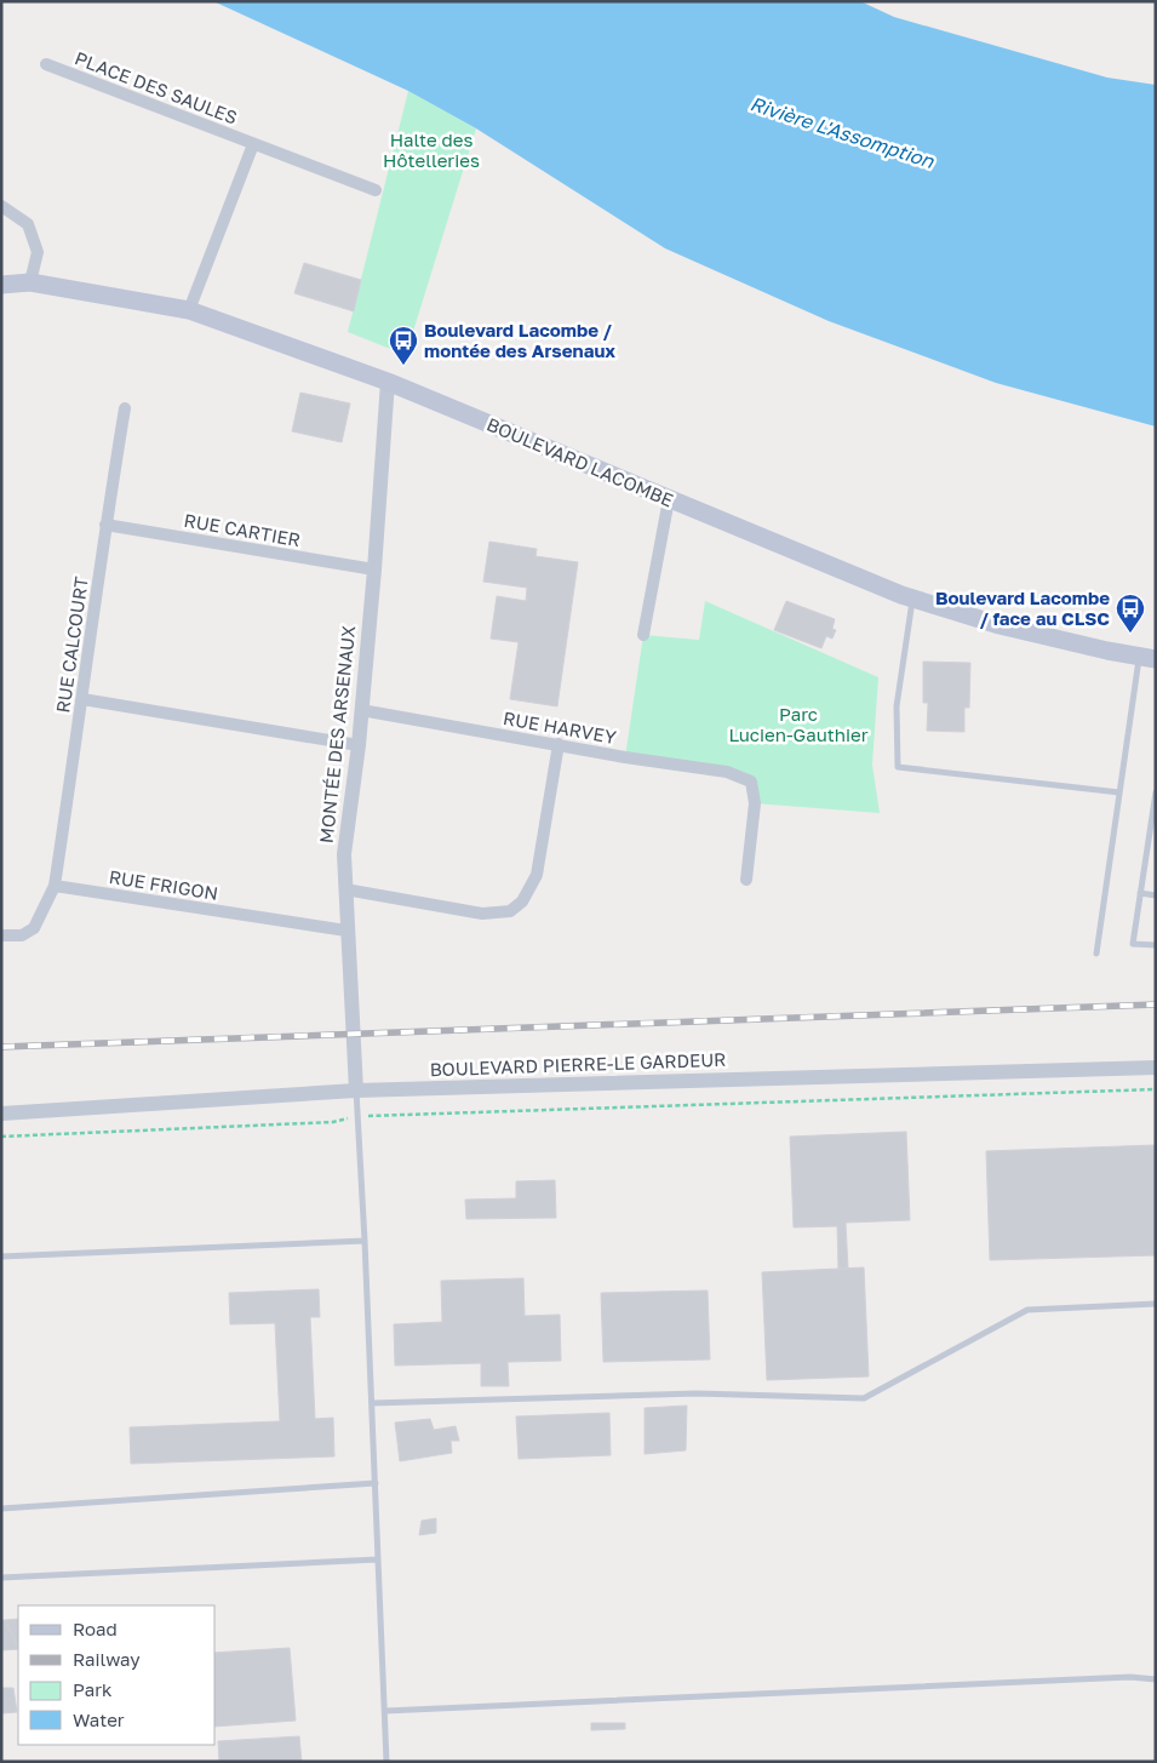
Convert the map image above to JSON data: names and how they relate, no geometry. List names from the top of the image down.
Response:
{
  "streets": {
    "main road": ["BOULEVARD LACOMBE"],
    "street": [
      "PLACE DES SAULES",
      "RUE CARTIER",
      "RUE CALCOURT",
      "RUE HARVEY",
      "MONTÉE DES ARSENAUX",
      "RUE FRIGON",
      "BOULEVARD PIERRE-LE GARDEUR"
    ]
  },
  "crossings": [
    ["PLACE DES SAULES", "BOULEVARD LACOMBE"],
    ["BOULEVARD LACOMBE", "MONTÉE DES ARSENAUX"],
    ["RUE CARTIER", "RUE CALCOURT"],
    ["RUE CARTIER", "MONTÉE DES ARSENAUX"],
    ["RUE CALCOURT", "RUE FRIGON"],
    ["RUE HARVEY", "MONTÉE DES ARSENAUX"],
    ["MONTÉE DES ARSENAUX", "RUE FRIGON"],
    ["MONTÉE DES ARSENAUX", "BOULEVARD PIERRE-LE GARDEUR"]
  ],
  "water": ["Rivière L'Assomption"],
  "parks": ["Halte des Hôtelleries", "Parc Lucien-Gauthier"],
  "places": {
    "bus stop": ["Boulevard Lacombe / montée des Arsenaux", "Boulevard Lacombe / face au CLSC"]
  },
  "legend": [
    "Road",
    "Railway",
    "Park",
    "Water"
  ]
}
